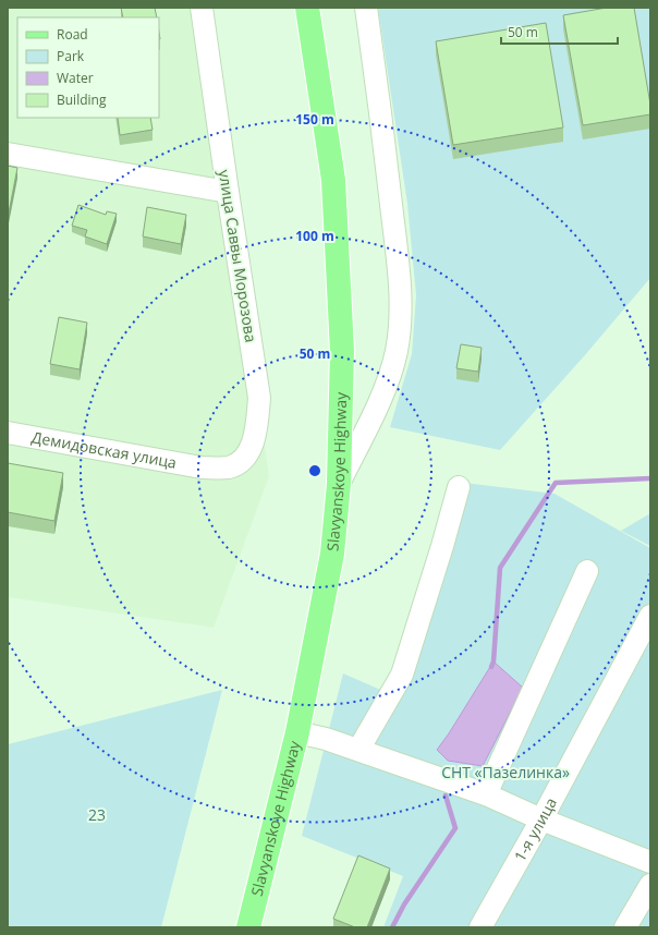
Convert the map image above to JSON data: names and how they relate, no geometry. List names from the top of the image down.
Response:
{
  "streets": {
    "main road": ["Slavyanskoye Highway"],
    "street": ["улица Саввы Морозова", "Демидовская улица", "1-я улица"]
  },
  "crossings": [
    ["улица Саввы Морозова", "Демидовская улица"]
  ],
  "parks": ["СНТ «Пазелинка»", "23"],
  "legend": [
    "Road",
    "Park",
    "Water",
    "Building"
  ],
  "scale_bar": "50 m",
  "rings": ["150 m", "100 m", "50 m"]
}
